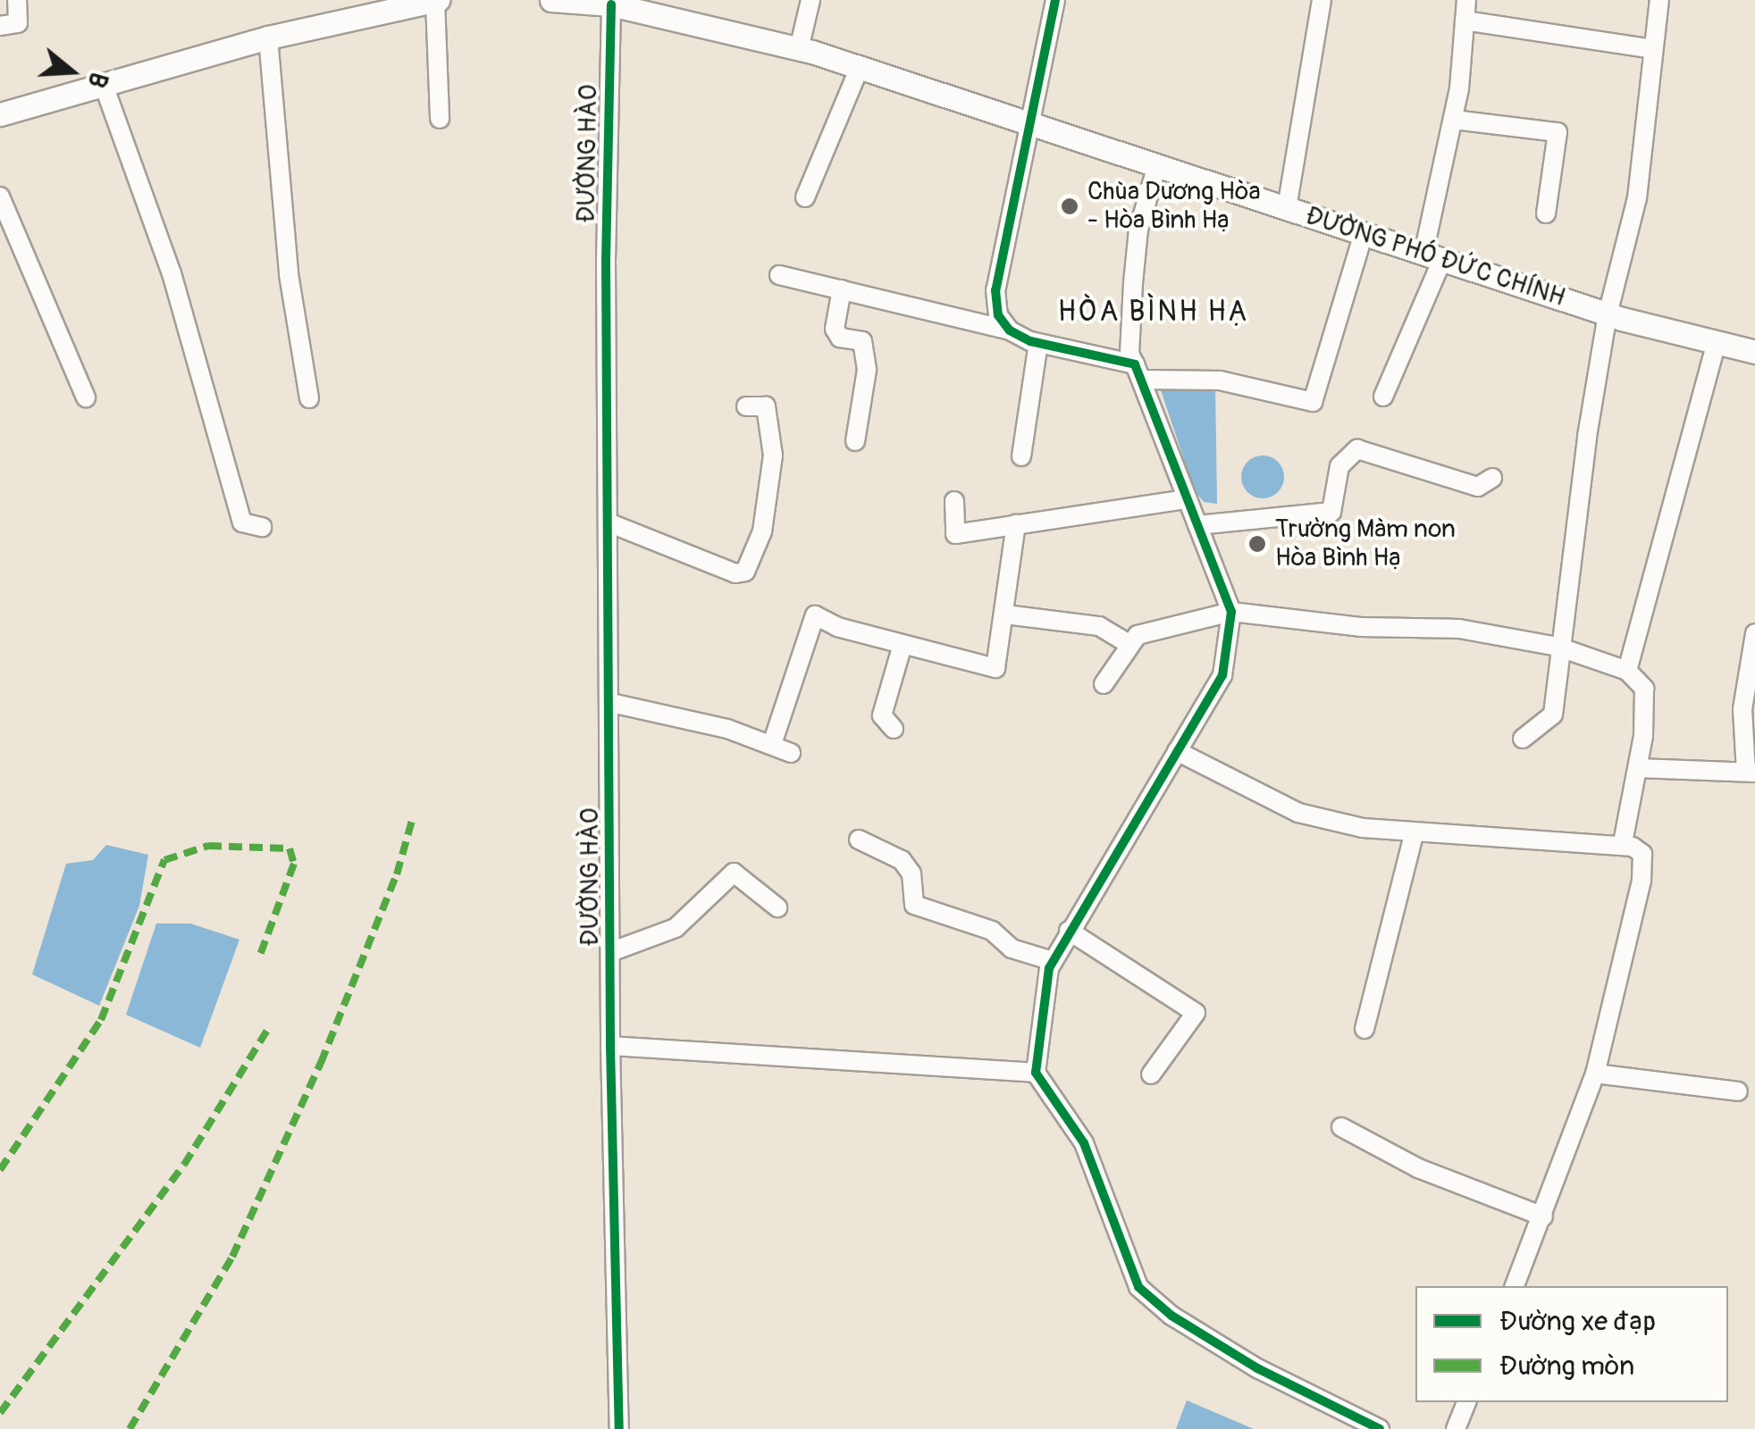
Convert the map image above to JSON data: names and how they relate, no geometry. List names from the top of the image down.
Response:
{
  "streets": {
    "main road": ["ĐƯỜNG PHÓ ĐỨC CHÍNH"],
    "street": ["ĐƯỜNG HÀO"]
  },
  "crossings": [
    ["ĐƯỜNG HÀO", "ĐƯỜNG PHÓ ĐỨC CHÍNH"]
  ],
  "districts": ["HÒA BÌNH HẠ"],
  "places": ["Chùa Dương Hòa - Hòa Bình Hạ", "Trường Màm non Hòa Bình Hạ"],
  "legend": ["Đường xe đạp", "Đường mòn"],
  "north": "right"
}
